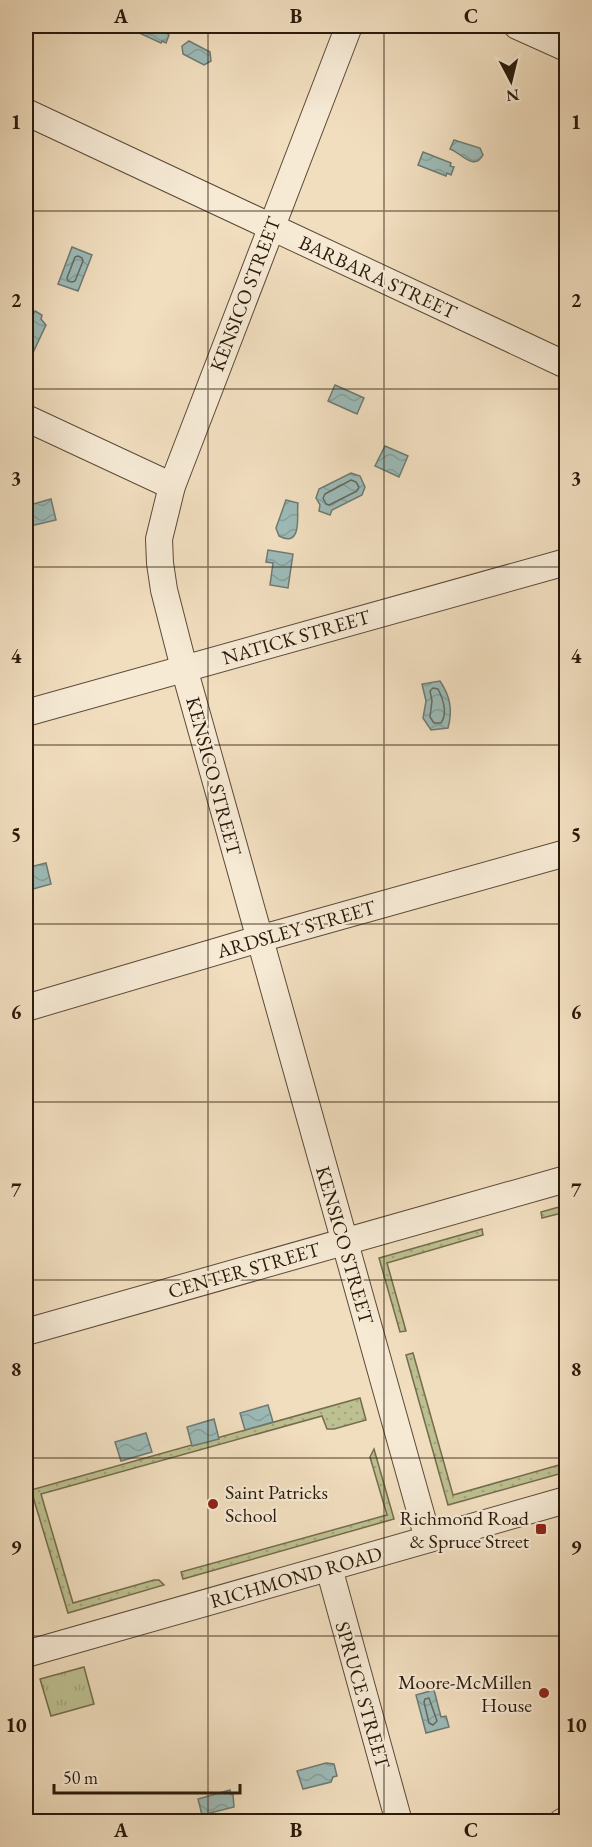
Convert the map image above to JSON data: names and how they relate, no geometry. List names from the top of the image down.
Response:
{
  "streets": {
    "street": [
      "BARBARA STREET",
      "KENSICO STREET",
      "NATICK STREET",
      "ARDSLEY STREET",
      "CENTER STREET",
      "RICHMOND ROAD",
      "SPRUCE STREET"
    ]
  },
  "crossings": [
    ["BARBARA STREET", "KENSICO STREET"],
    ["KENSICO STREET", "NATICK STREET"],
    ["KENSICO STREET", "ARDSLEY STREET"],
    ["KENSICO STREET", "CENTER STREET"],
    ["KENSICO STREET", "RICHMOND ROAD"],
    ["RICHMOND ROAD", "SPRUCE STREET"]
  ],
  "places": {
    "other": ["Saint Patricks School", "Moore-McMillen House"],
    "transit": ["Richmond Road & Spruce Street"]
  },
  "scale_bar": "50 m",
  "north": "bottom",
  "grid": {
    "columns": ["A", "B", "C"],
    "rows": [
      "1",
      "2",
      "3",
      "4",
      "5",
      "6",
      "7",
      "8",
      "9",
      "10"
    ]
  }
}
